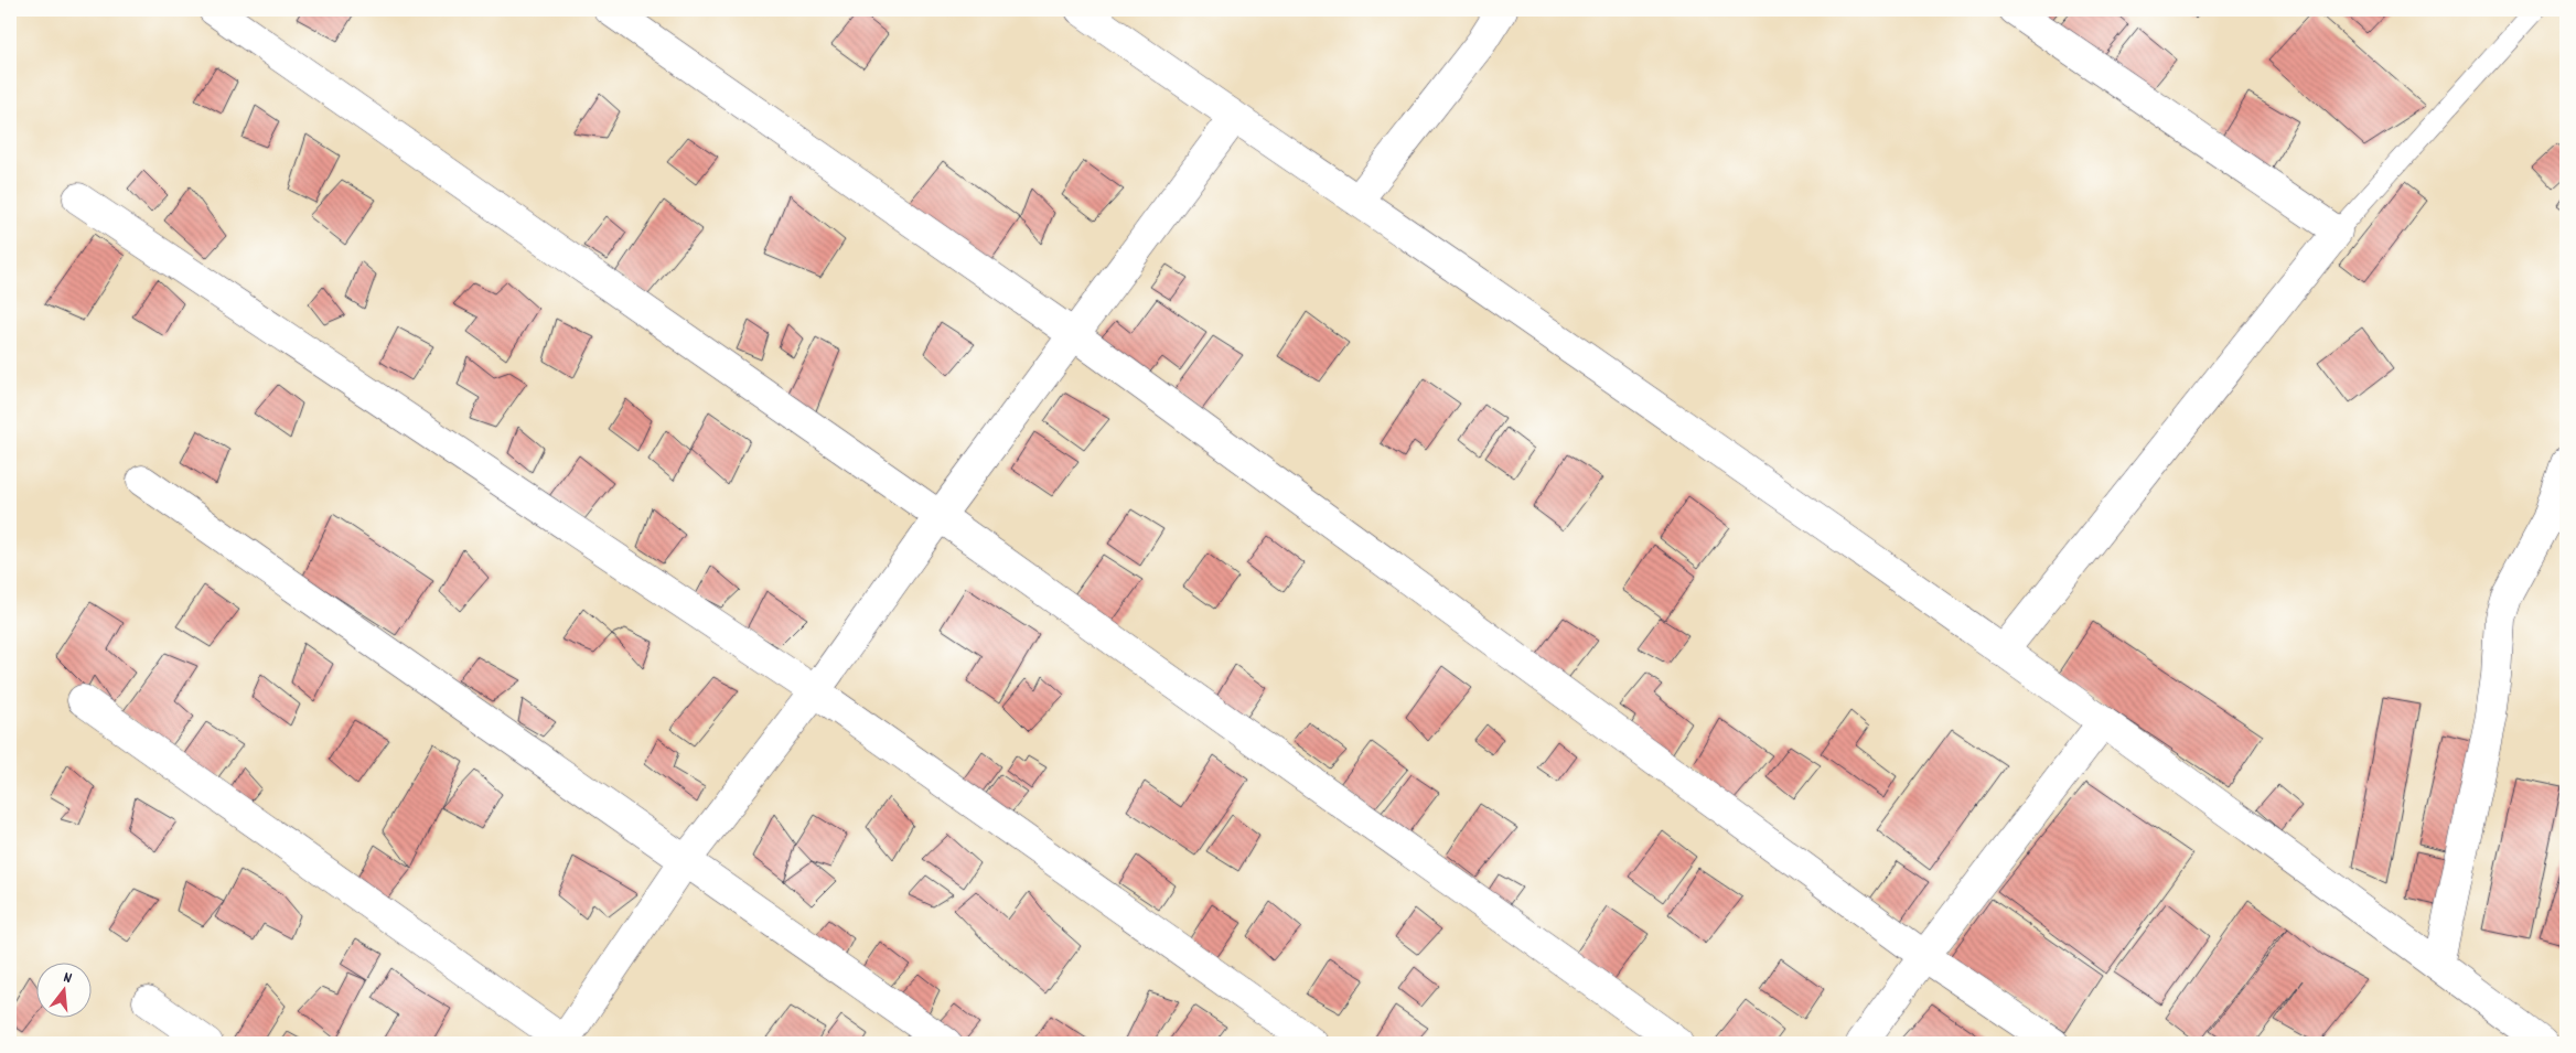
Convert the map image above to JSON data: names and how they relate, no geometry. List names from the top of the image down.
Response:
{
  "north": "top"
}
